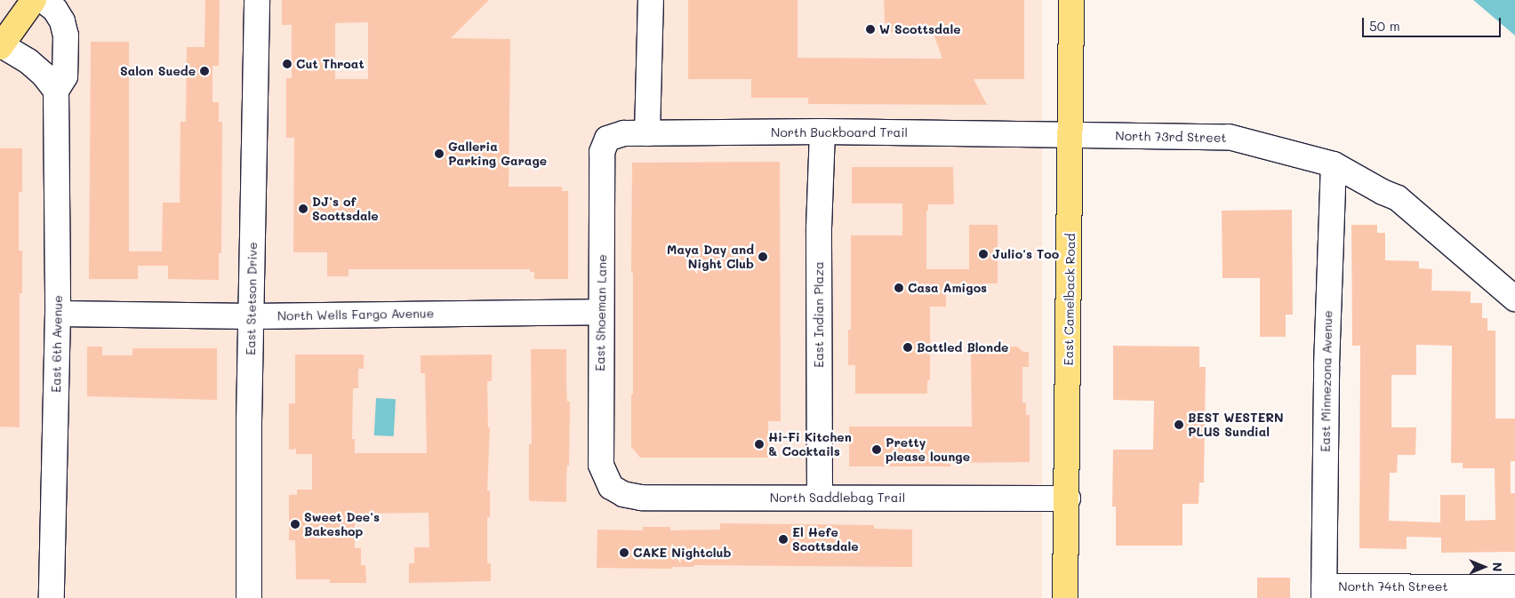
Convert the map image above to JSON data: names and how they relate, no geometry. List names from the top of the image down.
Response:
{
  "streets": {
    "main road": ["East Camelback Road"],
    "street": [
      "North Buckboard Trail",
      "North 73rd Street",
      "East Stetson Drive",
      "East Shoeman Lane",
      "North Wells Fargo Avenue",
      "East Indian Plaza",
      "East 6th Avenue",
      "East Minnezona Avenue",
      "North Saddlebag Trail",
      "North 74th Street"
    ]
  },
  "crossings": [
    ["North Buckboard Trail", "North 73rd Street"],
    ["North Buckboard Trail", "East Camelback Road"],
    ["North Buckboard Trail", "East Shoeman Lane"],
    ["North Buckboard Trail", "East Indian Plaza"],
    ["North 73rd Street", "East Camelback Road"],
    ["North 73rd Street", "East Minnezona Avenue"],
    ["East Stetson Drive", "North Wells Fargo Avenue"],
    ["East Camelback Road", "North Saddlebag Trail"],
    ["East Shoeman Lane", "North Wells Fargo Avenue"],
    ["East Shoeman Lane", "North Saddlebag Trail"],
    ["North Wells Fargo Avenue", "East 6th Avenue"],
    ["East Indian Plaza", "North Saddlebag Trail"],
    ["East Minnezona Avenue", "North 74th Street"]
  ],
  "places": [
    "W Scottsdale",
    "Cut Throat",
    "Salon Suede",
    "Galleria Parking Garage",
    "DJ's of Scottsdale",
    "Julio's Too",
    "Maya Day and Night Club",
    "Casa Amigos",
    "Bottled Blonde",
    "BEST WESTERN PLUS Sundial",
    "Hi-Fi Kitchen & Cocktails",
    "Pretty please lounge",
    "Sweet Dee's Bakeshop",
    "El Hefe Scottsdale",
    "CAKE Nightclub"
  ],
  "scale_bar": "50 m",
  "north": "right"
}
